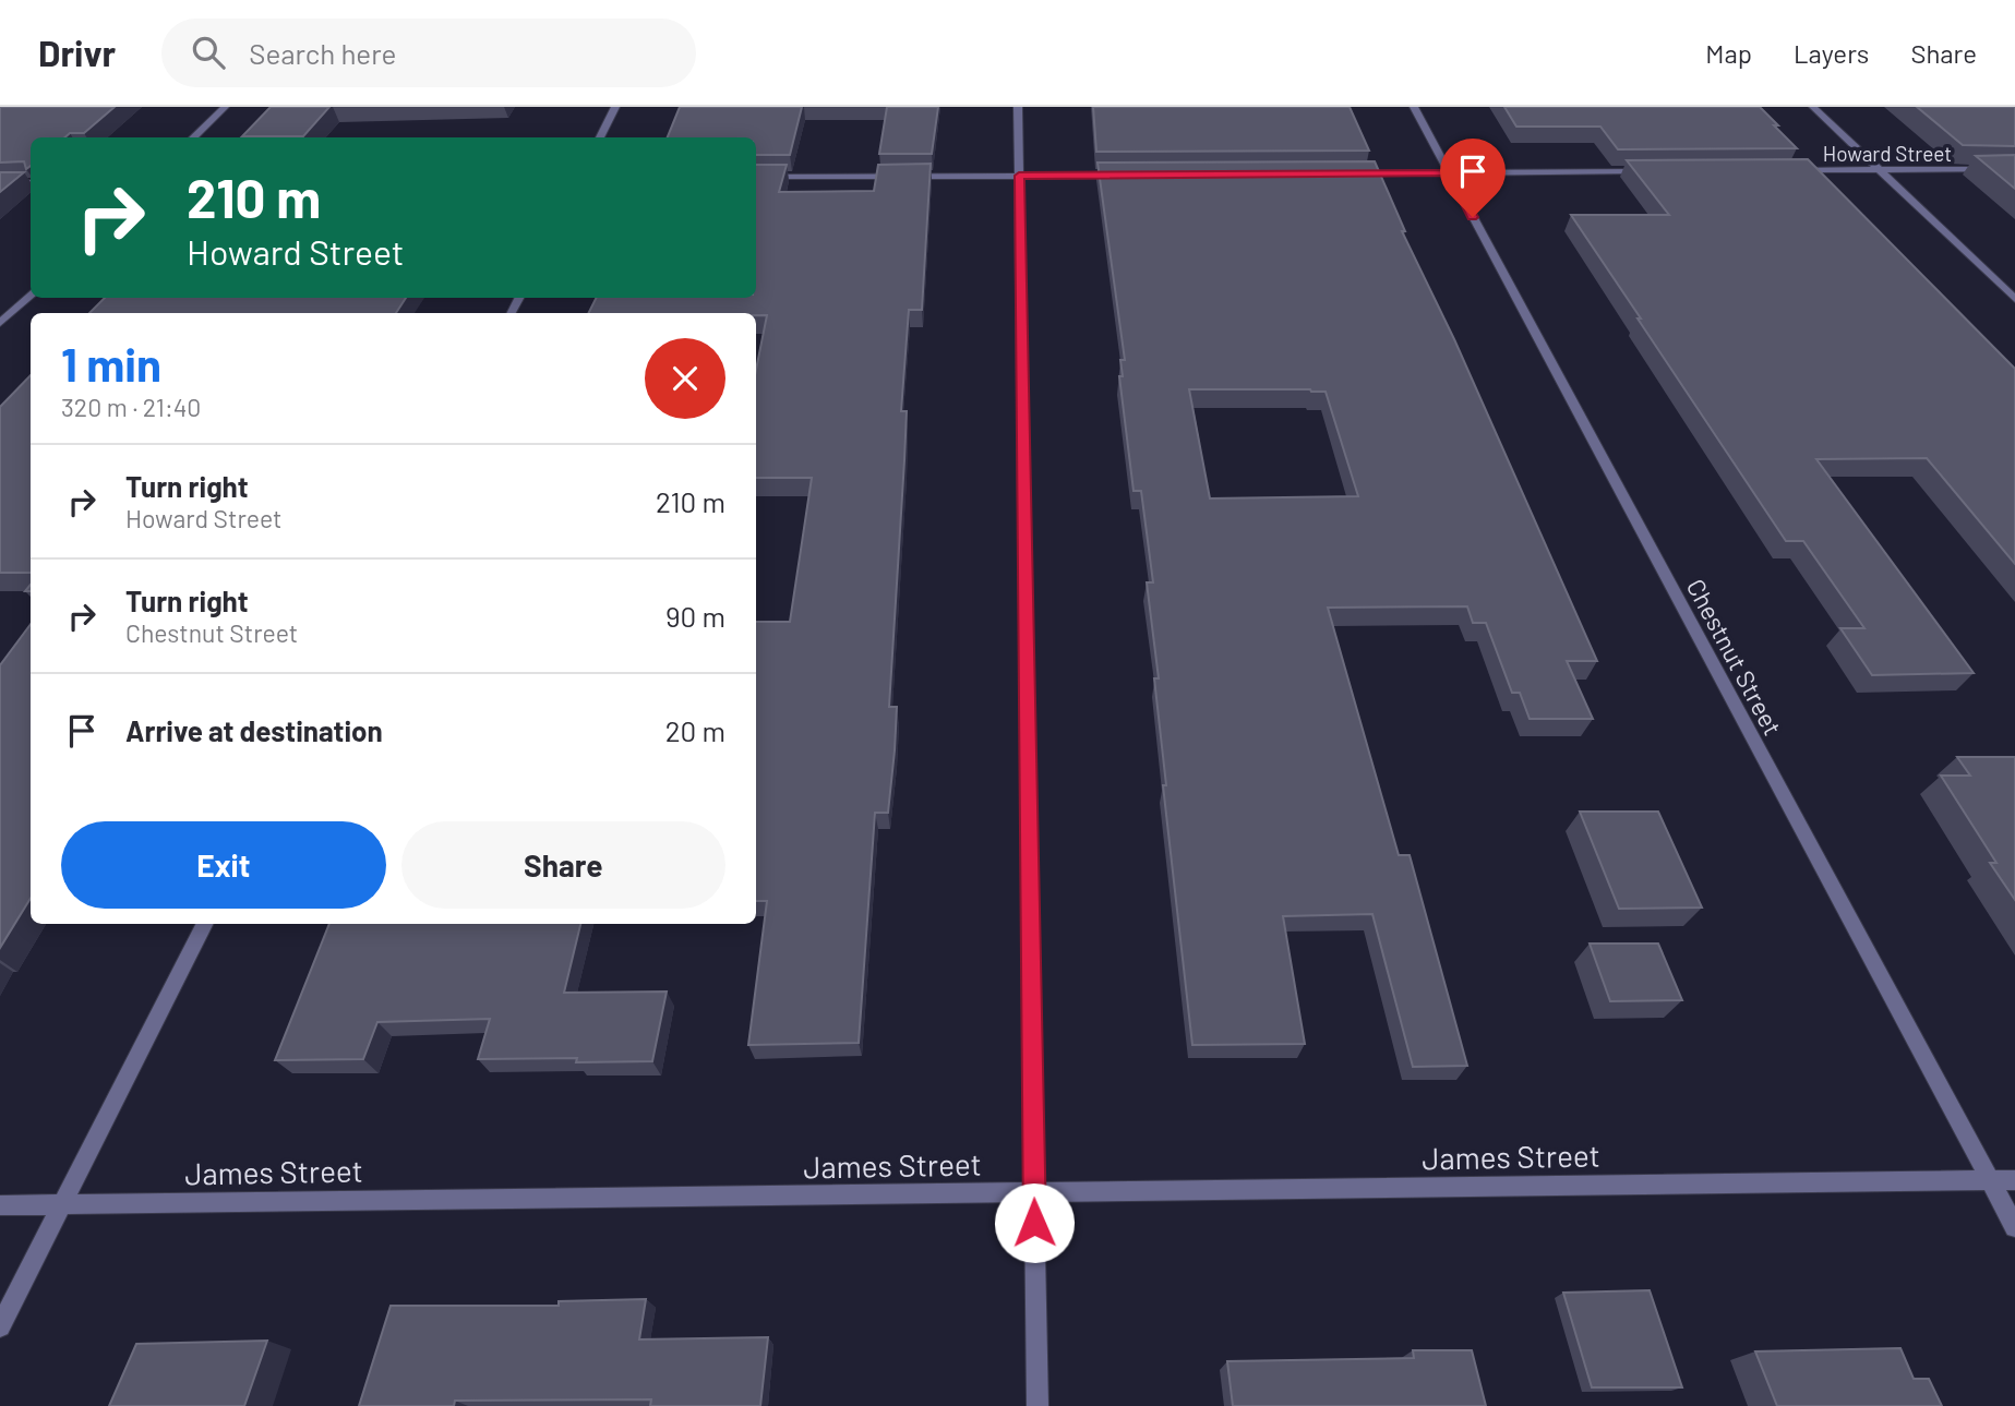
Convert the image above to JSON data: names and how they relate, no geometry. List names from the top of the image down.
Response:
{
  "streets": {
    "street": ["Howard Street", "Chestnut Street", "James Street"]
  },
  "crossings": [
    ["Chestnut Street", "James Street"]
  ],
  "page": {
    "header": "Drivr",
    "search": "Search here",
    "nav": ["Map", "Layers", "Share"],
    "turn": ["210 m", "Howard Street"],
    "heading": ["1 min", "320 m · 21:40"],
    "list": [
      {
        "name": "Turn right",
        "note": "Howard Street",
        "value": "210 m"
      },
      {
        "name": "Turn right",
        "note": "Chestnut Street",
        "value": "90 m"
      },
      {
        "name": "Arrive at destination",
        "value": "20 m"
      }
    ],
    "buttons": ["Exit", "Share"]
  }
}
